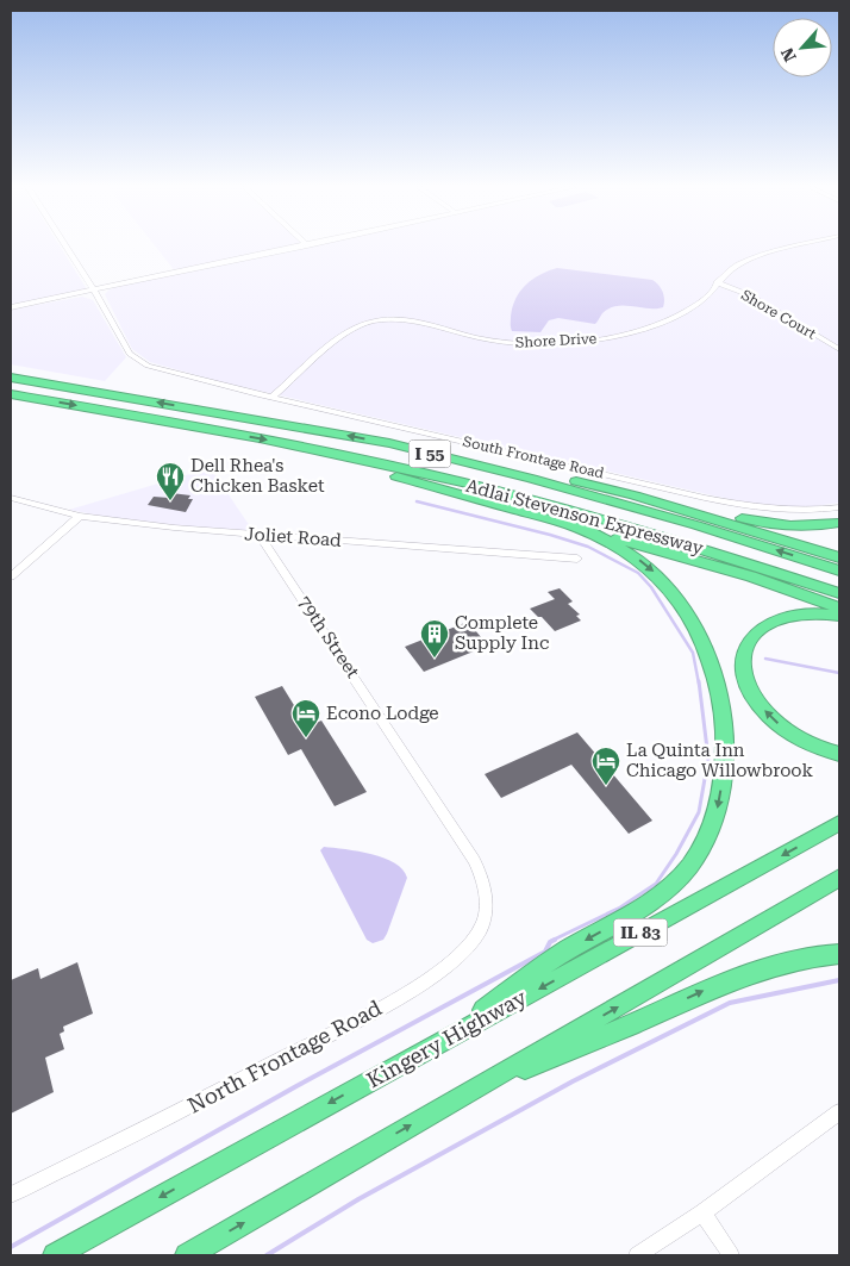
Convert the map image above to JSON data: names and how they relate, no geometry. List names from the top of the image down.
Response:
{
  "streets": {
    "highway": [
      "I 55",
      "Adlai Stevenson Expressway",
      "IL 83",
      "Kingery Highway"
    ],
    "street": [
      "Shore Court",
      "Shore Drive",
      "South Frontage Road",
      "Joliet Road",
      "79th Street",
      "North Frontage Road"
    ]
  },
  "crossings": [
    ["Shore Court", "Shore Drive"],
    ["Shore Drive", "South Frontage Road"],
    ["Joliet Road", "79th Street"],
    ["79th Street", "North Frontage Road"]
  ],
  "places": {
    "restaurant": ["Dell Rhea's Chicken Basket"],
    "building": ["Complete Supply Inc"],
    "hotel": ["Econo Lodge", "La Quinta Inn Chicago Willowbrook"]
  },
  "north": "bottom left"
}
